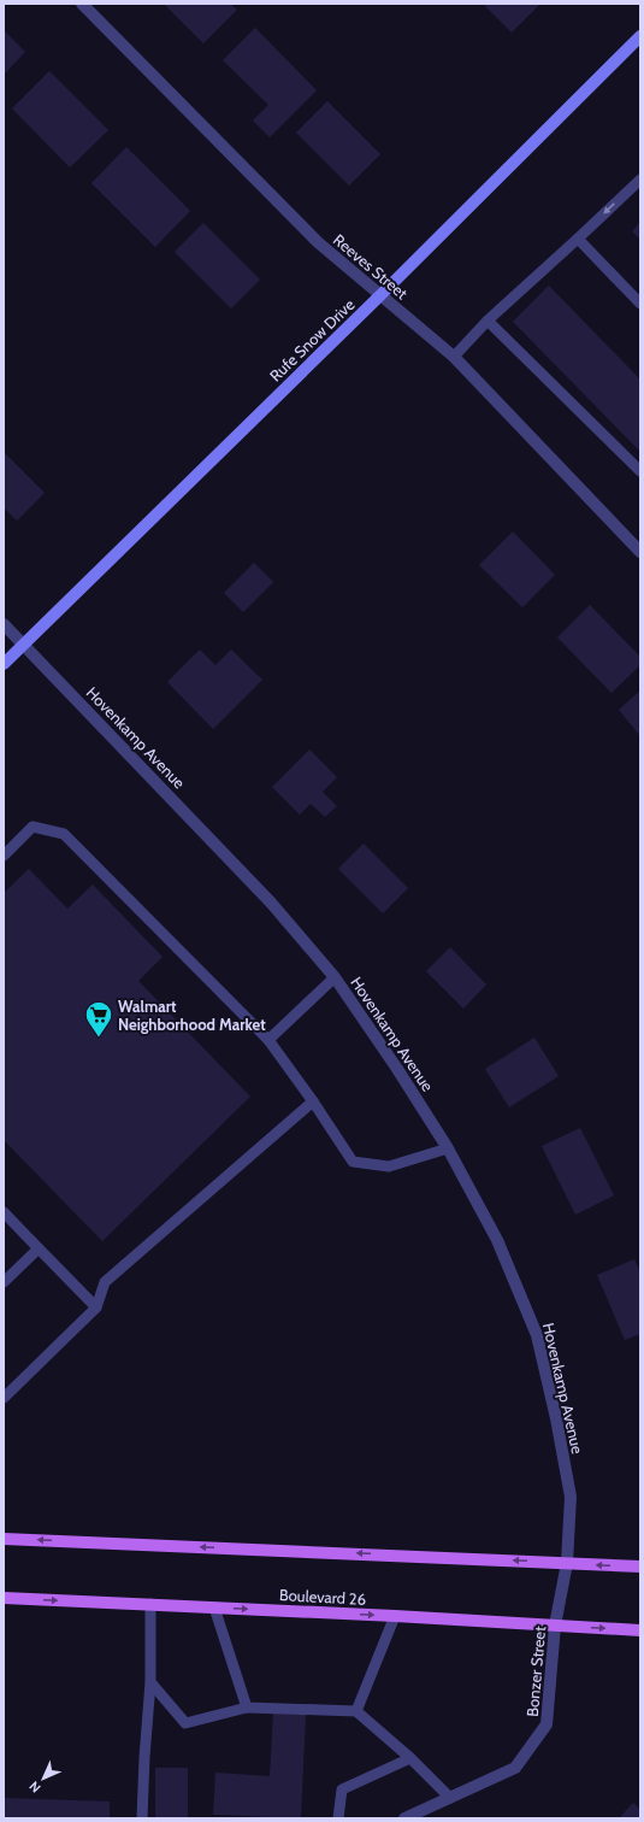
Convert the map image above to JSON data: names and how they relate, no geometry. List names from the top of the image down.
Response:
{
  "streets": {
    "main road": ["Rufe Snow Drive", "Boulevard 26"],
    "street": ["Reeves Street", "Hovenkamp Avenue", "Bonzer Street"]
  },
  "crossings": [
    ["Reeves Street", "Rufe Snow Drive"],
    ["Rufe Snow Drive", "Hovenkamp Avenue"],
    ["Hovenkamp Avenue", "Bonzer Street"],
    ["Boulevard 26", "Bonzer Street"]
  ],
  "places": {
    "supermarket": ["Walmart Neighborhood Market"]
  },
  "north": "bottom left"
}
